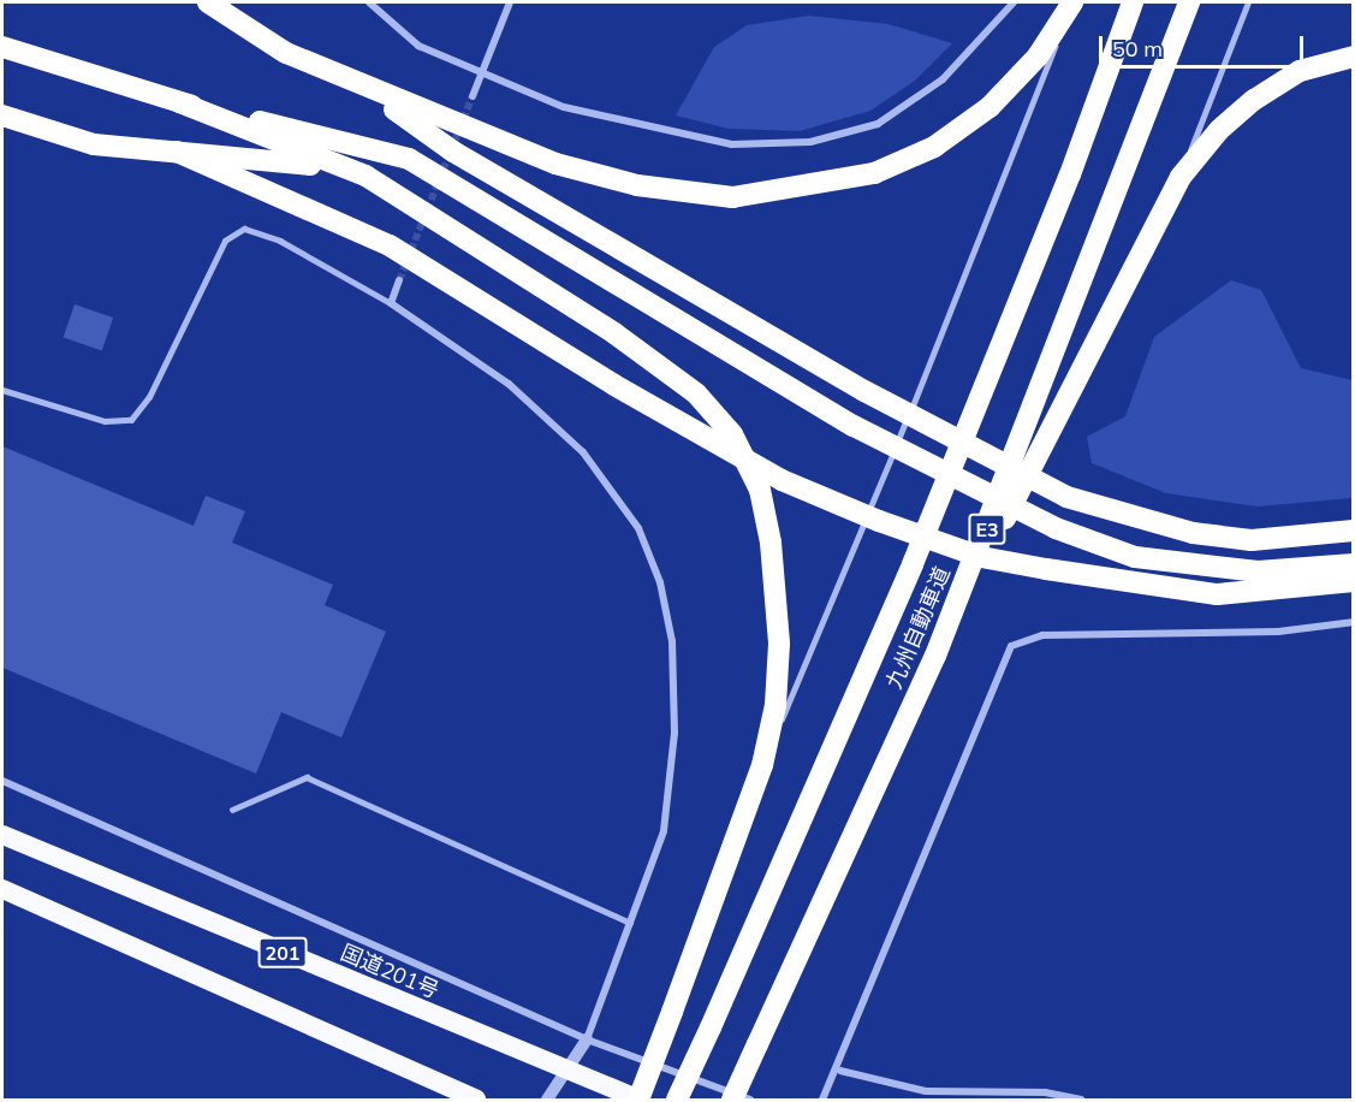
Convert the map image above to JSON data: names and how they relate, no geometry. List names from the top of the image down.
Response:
{
  "streets": {
    "highway": [
      "E3",
      "九州自動車道",
      "201",
      "国道201号"
    ]
  },
  "scale_bar": "50 m"
}
